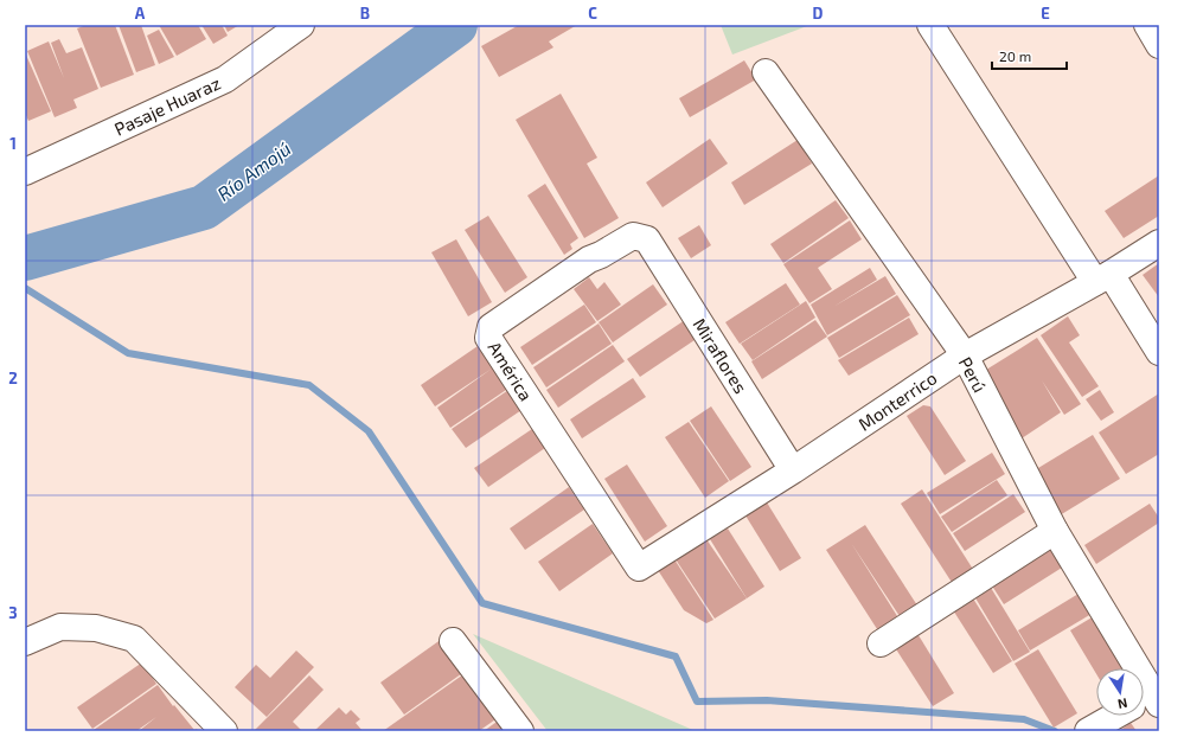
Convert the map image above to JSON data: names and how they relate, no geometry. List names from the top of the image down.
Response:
{
  "streets": {
    "street": [
      "Pasaje Huaraz",
      "Miraflores",
      "América",
      "Perú",
      "Monterrico"
    ]
  },
  "crossings": [
    ["Miraflores", "América"],
    ["Miraflores", "Monterrico"],
    ["América", "Monterrico"],
    ["Perú", "Monterrico"]
  ],
  "water": ["Río Amojú"],
  "scale_bar": "20 m",
  "north": "bottom",
  "grid": {
    "columns": [
      "A",
      "B",
      "C",
      "D",
      "E"
    ],
    "rows": ["1", "2", "3"]
  }
}
